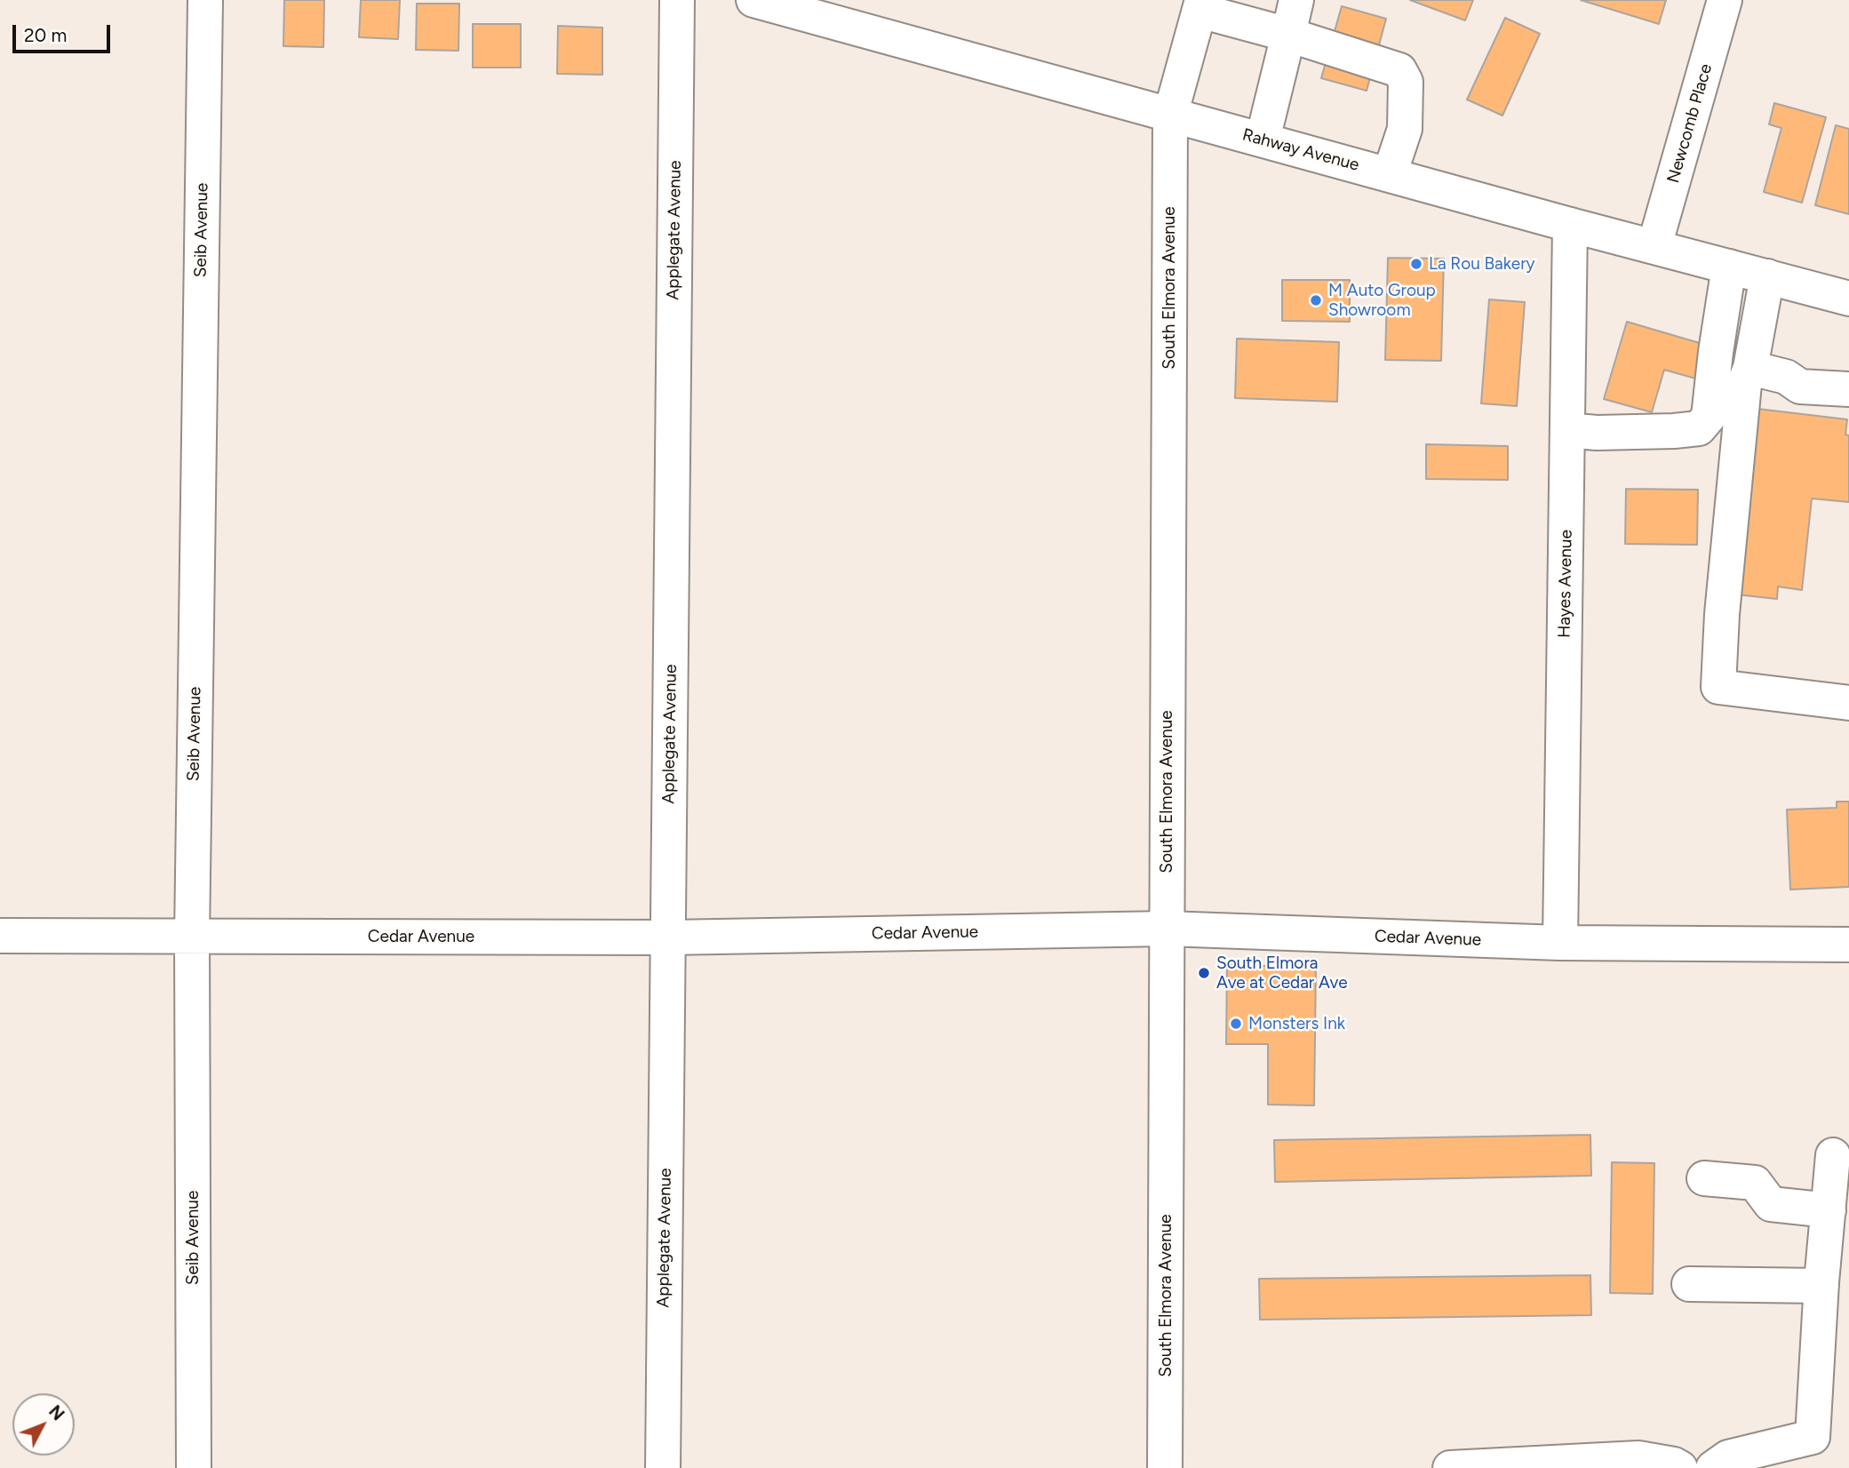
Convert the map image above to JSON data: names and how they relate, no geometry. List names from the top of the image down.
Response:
{
  "streets": {
    "street": [
      "Newcomb Place",
      "Rahway Avenue",
      "Seib Avenue",
      "Applegate Avenue",
      "South Elmora Avenue",
      "Hayes Avenue",
      "Cedar Avenue"
    ]
  },
  "crossings": [
    ["Newcomb Place", "Rahway Avenue"],
    ["Rahway Avenue", "South Elmora Avenue"],
    ["Rahway Avenue", "Hayes Avenue"],
    ["Seib Avenue", "Cedar Avenue"],
    ["Applegate Avenue", "Cedar Avenue"],
    ["South Elmora Avenue", "Cedar Avenue"],
    ["Hayes Avenue", "Cedar Avenue"]
  ],
  "places": [
    "La Rou Bakery",
    "M Auto Group Showroom",
    "South Elmora Ave at Cedar Ave",
    "Monsters Ink"
  ],
  "scale_bar": "20 m",
  "north": "top right"
}
